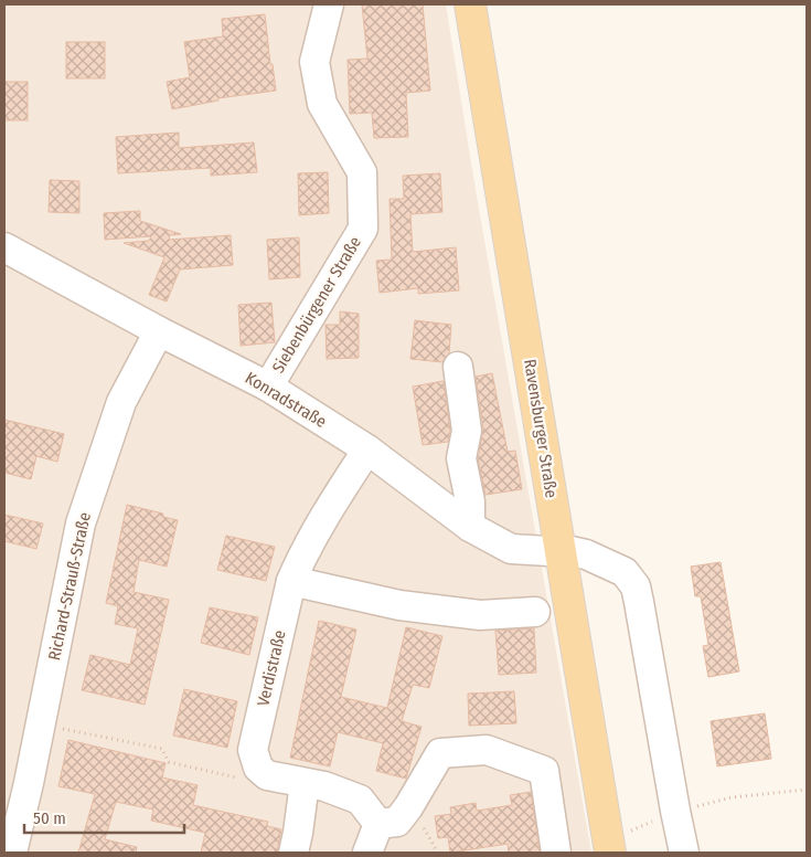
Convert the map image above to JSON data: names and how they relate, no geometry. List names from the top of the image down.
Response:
{
  "streets": {
    "main road": ["Ravensburger Straße"],
    "street": [
      "Siebenbürgener Straße",
      "Konradstraße",
      "Richard-Strauß-Straße",
      "Verdistraße"
    ]
  },
  "crossings": [
    ["Siebenbürgener Straße", "Konradstraße"],
    ["Konradstraße", "Ravensburger Straße"],
    ["Konradstraße", "Richard-Strauß-Straße"],
    ["Konradstraße", "Verdistraße"]
  ],
  "scale_bar": "50 m"
}
